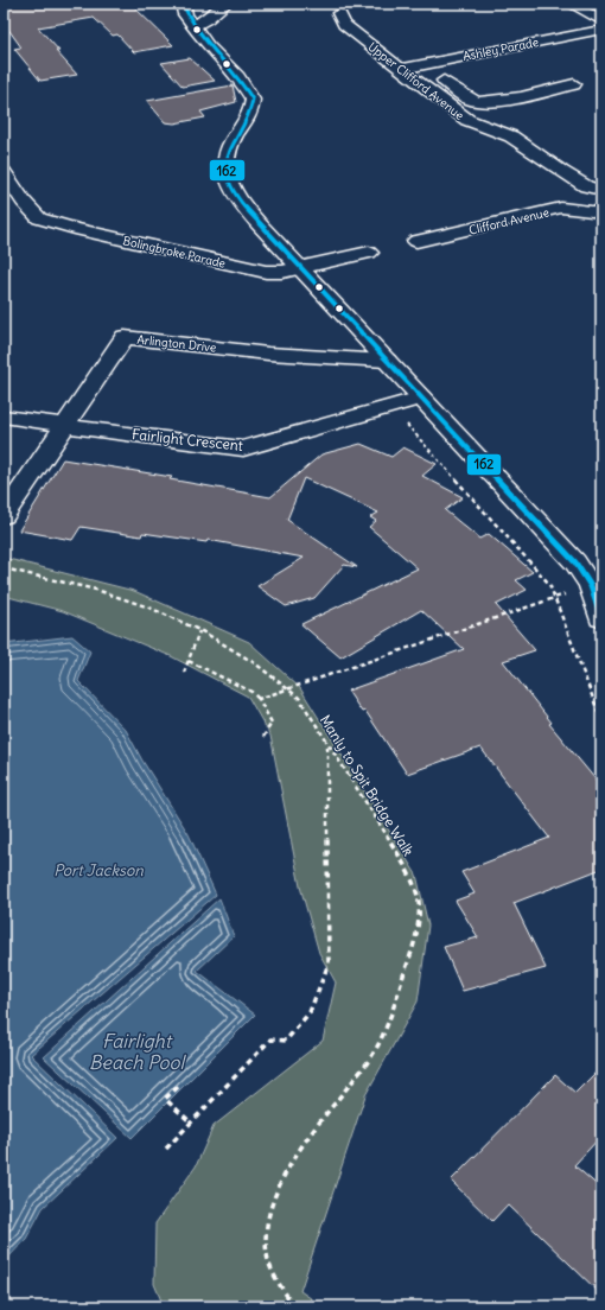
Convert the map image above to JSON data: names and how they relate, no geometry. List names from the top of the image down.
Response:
{
  "streets": {
    "street": [
      "Ashley Parade",
      "Upper Clifford Avenue",
      "Clifford Avenue",
      "Bolingbroke Parade",
      "Arlington Drive",
      "Fairlight Crescent"
    ],
    "path": ["Manly to Spit Bridge Walk"]
  },
  "crossings": [
    ["Ashley Parade", "Upper Clifford Avenue"],
    ["Arlington Drive", "Fairlight Crescent"]
  ],
  "water": ["Port Jackson", "Fairlight Beach Pool"],
  "lines": ["transit line 162"]
}
